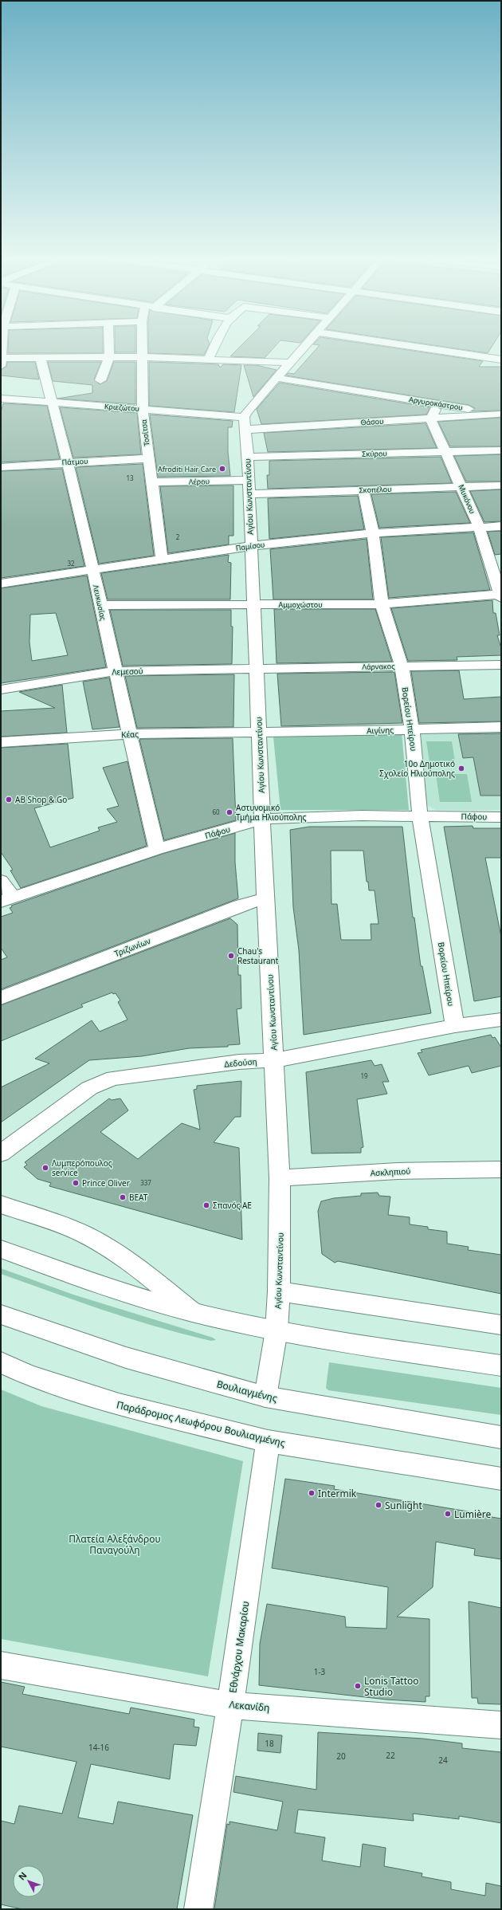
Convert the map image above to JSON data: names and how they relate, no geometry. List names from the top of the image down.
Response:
{
  "streets": {
    "street": [
      "Αργυροκάστρου",
      "Κριεζώτου",
      "Θάσου",
      "Τοσίτσα",
      "Σκύρου",
      "Πάτμου",
      "Λέρου",
      "Σκοπέλου",
      "Αγίου Κωνσταντίνου",
      "Μυκόνου",
      "Παμίσου",
      "Λευκωσίας",
      "Αμμοχώστου",
      "Λάρνακος",
      "Λεμεσού",
      "Βορείου Ηπείρου",
      "Αιγίνης",
      "Κέας",
      "Πάφου",
      "Τριζωνίων",
      "Δεδούση",
      "Ασκληπιού",
      "Βουλιαγμένης",
      "Παράδρομος Λεωφόρου Βουλιαγμένης",
      "Εθνάρχου Μακαρίου",
      "Λεκανίδη"
    ]
  },
  "crossings": [
    ["Αργυροκάστρου", "Θάσου"],
    ["Κριεζώτου", "Θάσου"],
    ["Κριεζώτου", "Τοσίτσα"],
    ["Κριεζώτου", "Αγίου Κωνσταντίνου"],
    ["Κριεζώτου", "Λευκωσίας"],
    ["Θάσου", "Αγίου Κωνσταντίνου"],
    ["Θάσου", "Μυκόνου"],
    ["Τοσίτσα", "Πάτμου"],
    ["Τοσίτσα", "Λέρου"],
    ["Τοσίτσα", "Παμίσου"],
    ["Σκύρου", "Αγίου Κωνσταντίνου"],
    ["Σκύρου", "Μυκόνου"],
    ["Πάτμου", "Λευκωσίας"],
    ["Λέρου", "Αγίου Κωνσταντίνου"],
    ["Σκοπέλου", "Αγίου Κωνσταντίνου"],
    ["Σκοπέλου", "Μυκόνου"],
    ["Σκοπέλου", "Βορείου Ηπείρου"],
    ["Αγίου Κωνσταντίνου", "Παμίσου"],
    ["Αγίου Κωνσταντίνου", "Αμμοχώστου"],
    ["Αγίου Κωνσταντίνου", "Λάρνακος"],
    ["Αγίου Κωνσταντίνου", "Λεμεσού"],
    ["Αγίου Κωνσταντίνου", "Αιγίνης"],
    ["Αγίου Κωνσταντίνου", "Κέας"],
    ["Αγίου Κωνσταντίνου", "Πάφου"],
    ["Αγίου Κωνσταντίνου", "Τριζωνίων"],
    ["Αγίου Κωνσταντίνου", "Δεδούση"],
    ["Αγίου Κωνσταντίνου", "Ασκληπιού"],
    ["Αγίου Κωνσταντίνου", "Βουλιαγμένης"],
    ["Μυκόνου", "Παμίσου"],
    ["Μυκόνου", "Αμμοχώστου"],
    ["Παμίσου", "Λευκωσίας"],
    ["Παμίσου", "Βορείου Ηπείρου"],
    ["Λευκωσίας", "Αμμοχώστου"],
    ["Λευκωσίας", "Λεμεσού"],
    ["Λευκωσίας", "Κέας"],
    ["Λευκωσίας", "Πάφου"],
    ["Αμμοχώστου", "Βορείου Ηπείρου"],
    ["Λάρνακος", "Λεμεσού"],
    ["Λάρνακος", "Βορείου Ηπείρου"],
    ["Βορείου Ηπείρου", "Αιγίνης"],
    ["Βορείου Ηπείρου", "Πάφου"],
    ["Βορείου Ηπείρου", "Δεδούση"],
    ["Αιγίνης", "Κέας"],
    ["Παράδρομος Λεωφόρου Βουλιαγμένης", "Εθνάρχου Μακαρίου"],
    ["Εθνάρχου Μακαρίου", "Λεκανίδη"]
  ],
  "parks": ["Πλατεία Αλεξάνδρου Παναγούλη"],
  "places": [
    "Afroditi Hair Care",
    "10ο Δημοτικό Σχολείο Ηλιούπολης",
    "ΑΒ Shop & Go",
    "Αστυνομικό Τμήμα Ηλιούπολης",
    "Chau's Restaurant",
    "Λυμπερόπουλος service",
    "Prince Oliver",
    "ΒΕΑΤ",
    "Σπανός ΑΕ",
    "Intermik",
    "Sunlight",
    "Lumière",
    "Lonis Tattoo Studio"
  ],
  "house_numbers": [
    "13",
    "2",
    "32",
    "60",
    "19",
    "337",
    "1-3",
    "18",
    "14-16",
    "22",
    "20",
    "24"
  ],
  "north": "top left"
}
